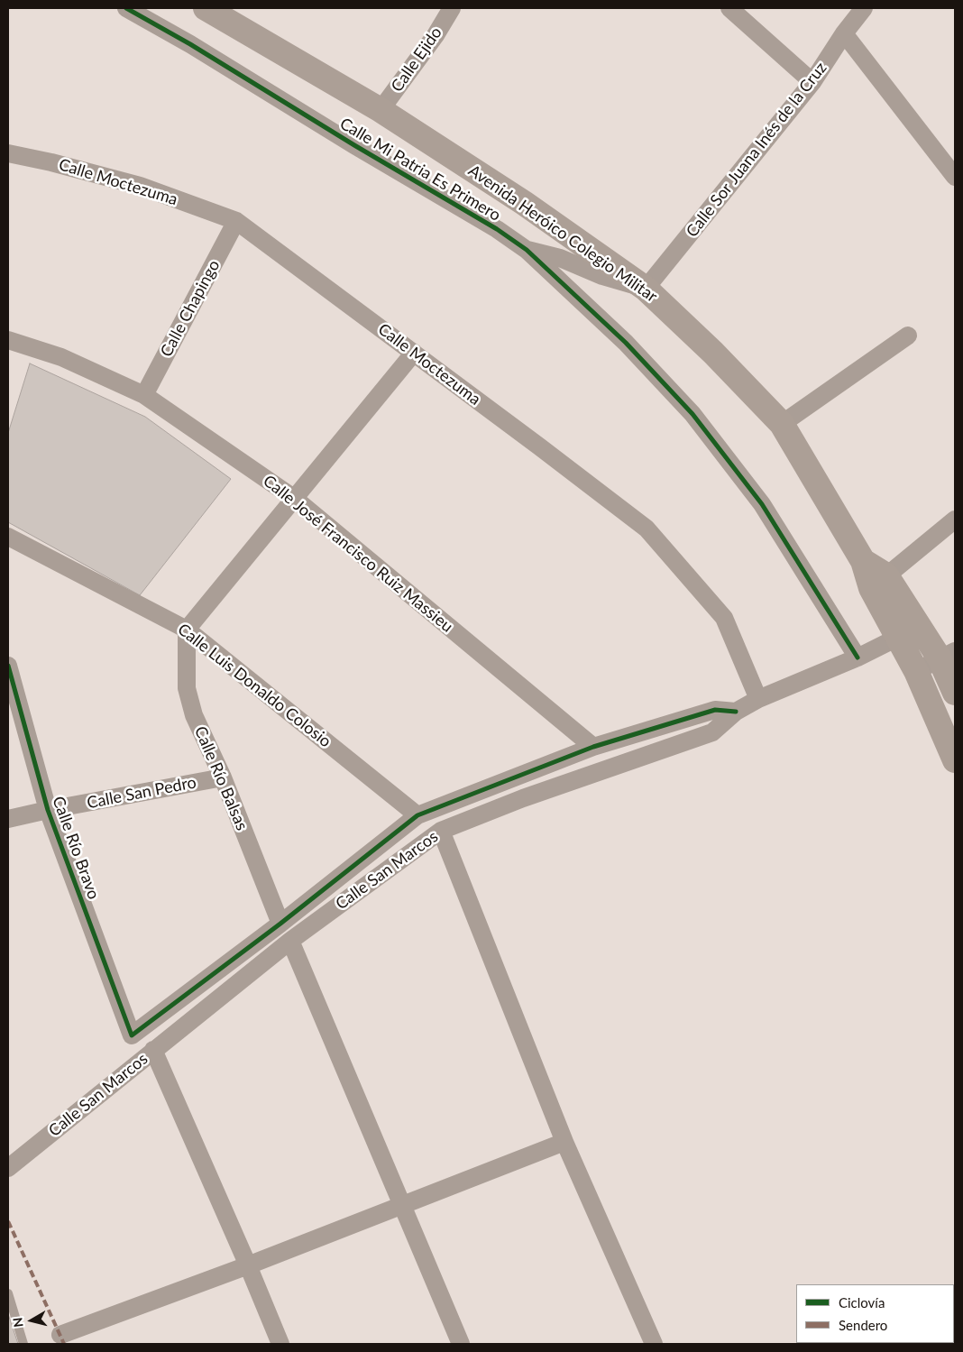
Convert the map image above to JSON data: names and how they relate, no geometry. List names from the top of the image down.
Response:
{
  "streets": {
    "main road": ["Avenida Heróico Colegio Militar"],
    "street": [
      "Calle Ejido",
      "Calle Sor Juana Inés de la Cruz",
      "Calle Mi Patria Es Primero",
      "Calle Moctezuma",
      "Calle Chapingo",
      "Calle José Francisco Ruiz Massieu",
      "Calle Luis Donaldo Colosio",
      "Calle Río Balsas",
      "Calle San Pedro",
      "Calle Río Bravo",
      "Calle San Marcos"
    ]
  },
  "crossings": [
    ["Calle Ejido", "Avenida Heróico Colegio Militar"],
    ["Calle Sor Juana Inés de la Cruz", "Avenida Heróico Colegio Militar"],
    ["Calle Mi Patria Es Primero", "Calle San Marcos"],
    ["Calle Moctezuma", "Calle Chapingo"],
    ["Calle Moctezuma", "Calle San Marcos"],
    ["Avenida Heróico Colegio Militar", "Calle San Marcos"],
    ["Calle Chapingo", "Calle José Francisco Ruiz Massieu"],
    ["Calle Luis Donaldo Colosio", "Calle Río Balsas"],
    ["Calle Río Balsas", "Calle San Pedro"],
    ["Calle Río Balsas", "Calle Río Bravo"],
    ["Calle San Pedro", "Calle Río Bravo"]
  ],
  "legend": ["Ciclovía", "Sendero"],
  "north": "left"
}
